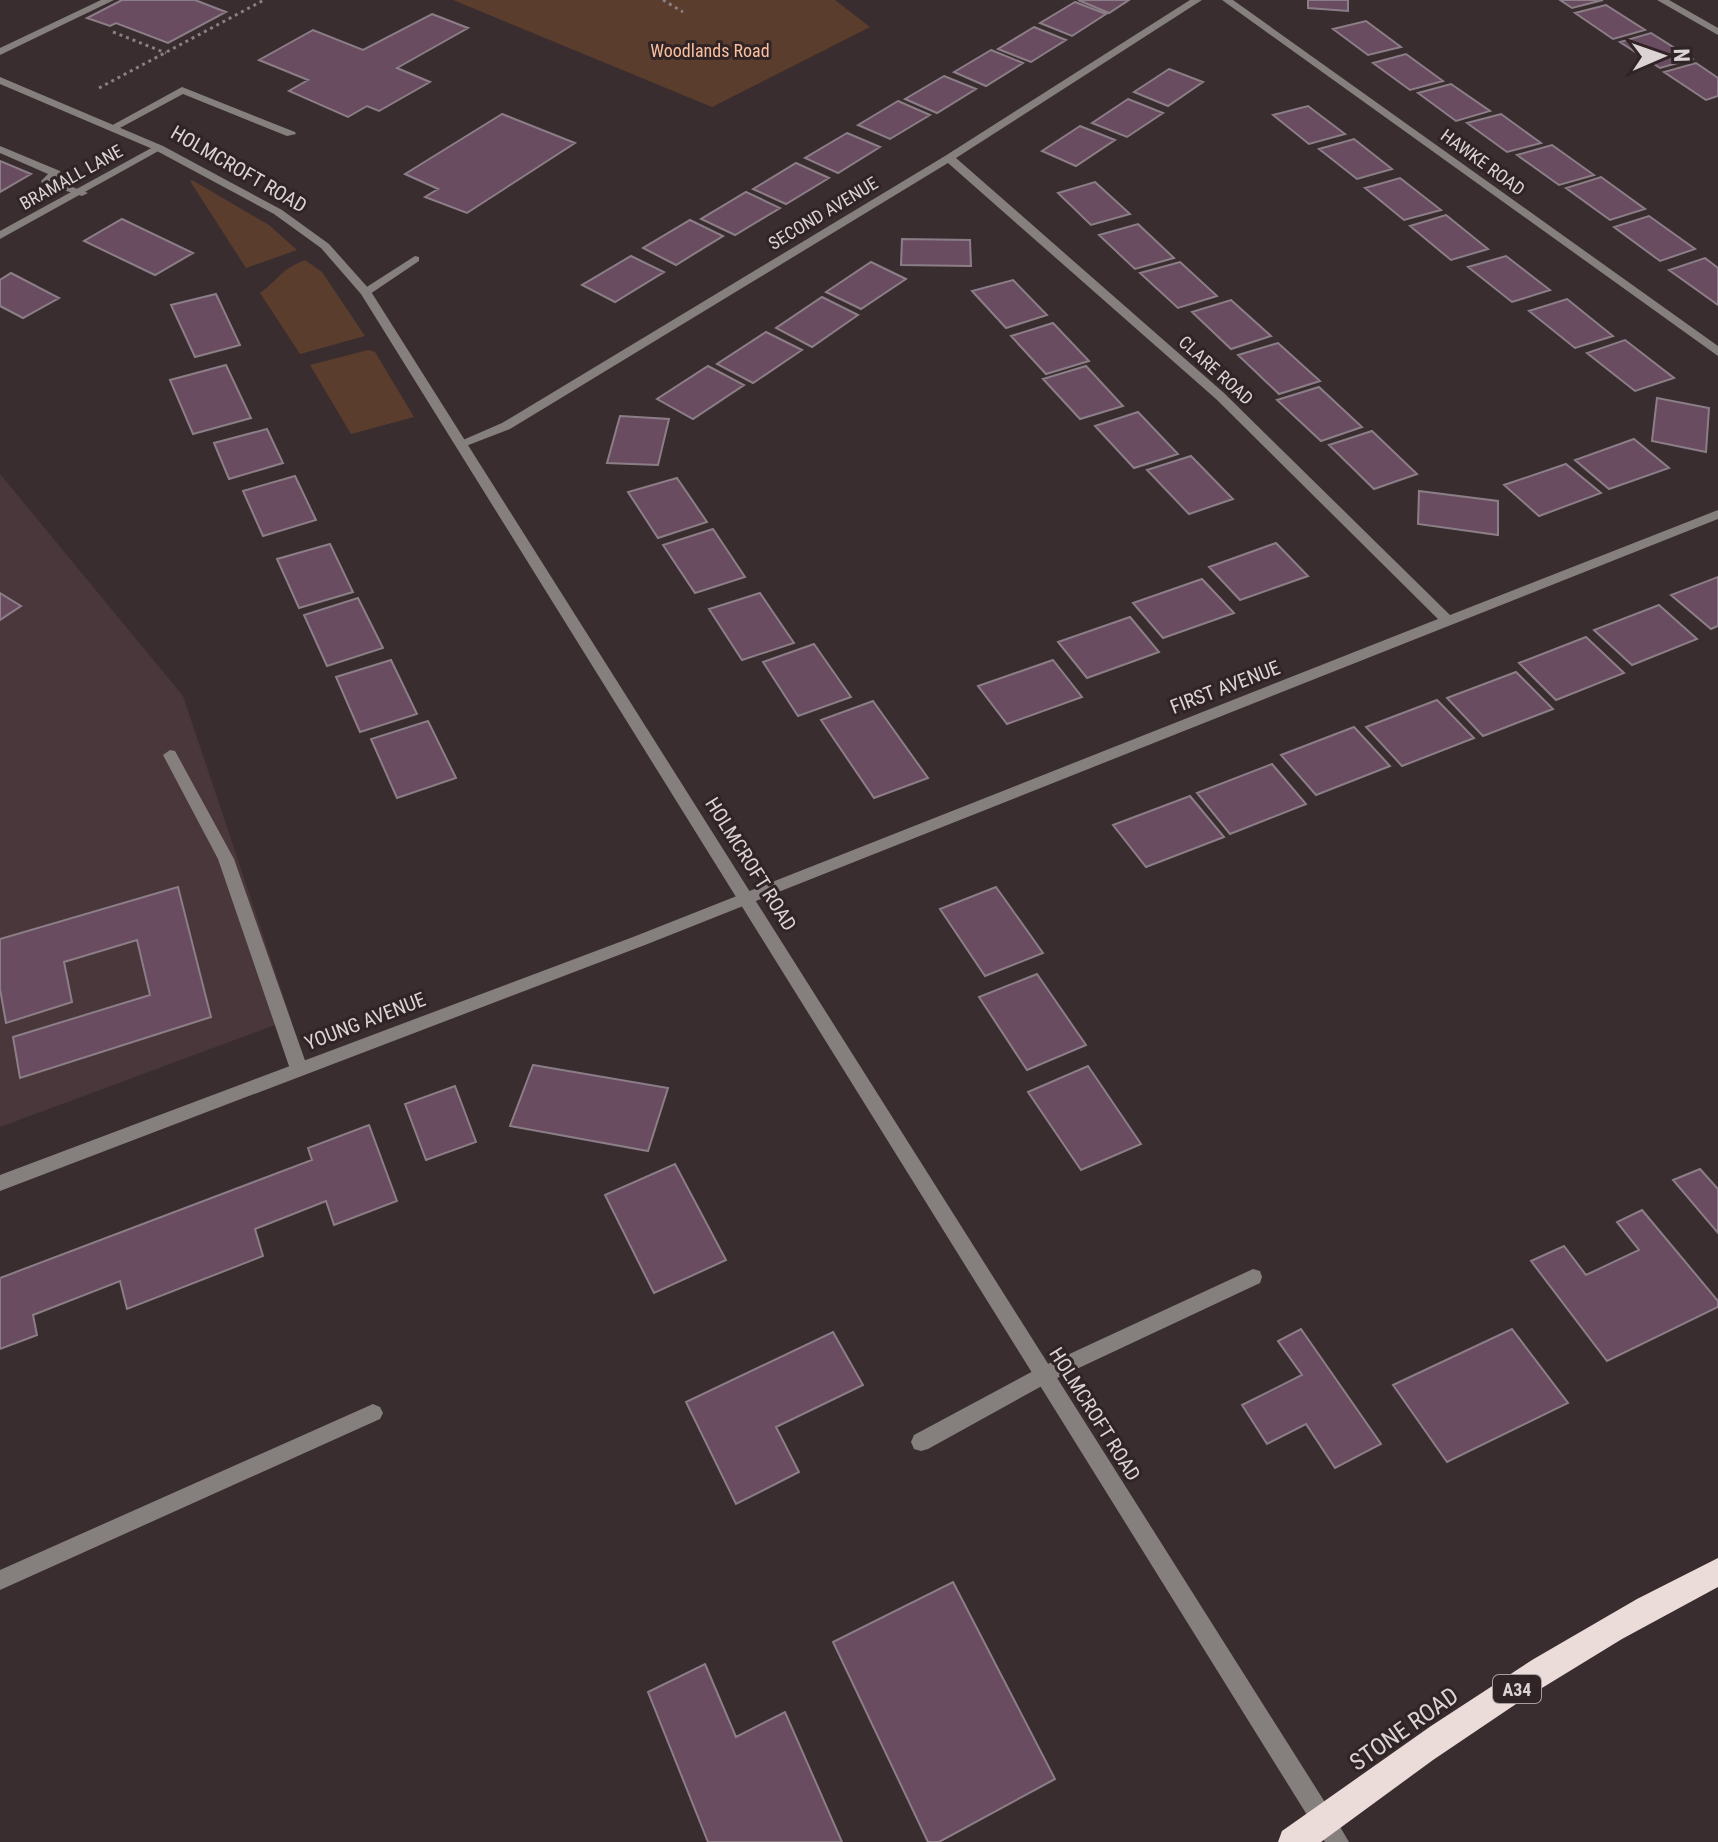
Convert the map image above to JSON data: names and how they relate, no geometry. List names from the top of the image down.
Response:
{
  "streets": {
    "highway": ["A34", "STONE ROAD"],
    "street": [
      "HAWKE ROAD",
      "HOLMCROFT ROAD",
      "BRAMALL LANE",
      "SECOND AVENUE",
      "CLARE ROAD",
      "FIRST AVENUE",
      "YOUNG AVENUE"
    ]
  },
  "crossings": [
    ["HOLMCROFT ROAD", "BRAMALL LANE"],
    ["HOLMCROFT ROAD", "SECOND AVENUE"],
    ["HOLMCROFT ROAD", "FIRST AVENUE"],
    ["HOLMCROFT ROAD", "YOUNG AVENUE"],
    ["HOLMCROFT ROAD", "STONE ROAD"],
    ["SECOND AVENUE", "CLARE ROAD"],
    ["CLARE ROAD", "FIRST AVENUE"],
    ["FIRST AVENUE", "YOUNG AVENUE"]
  ],
  "parks": ["Woodlands Road"],
  "north": "right"
}
